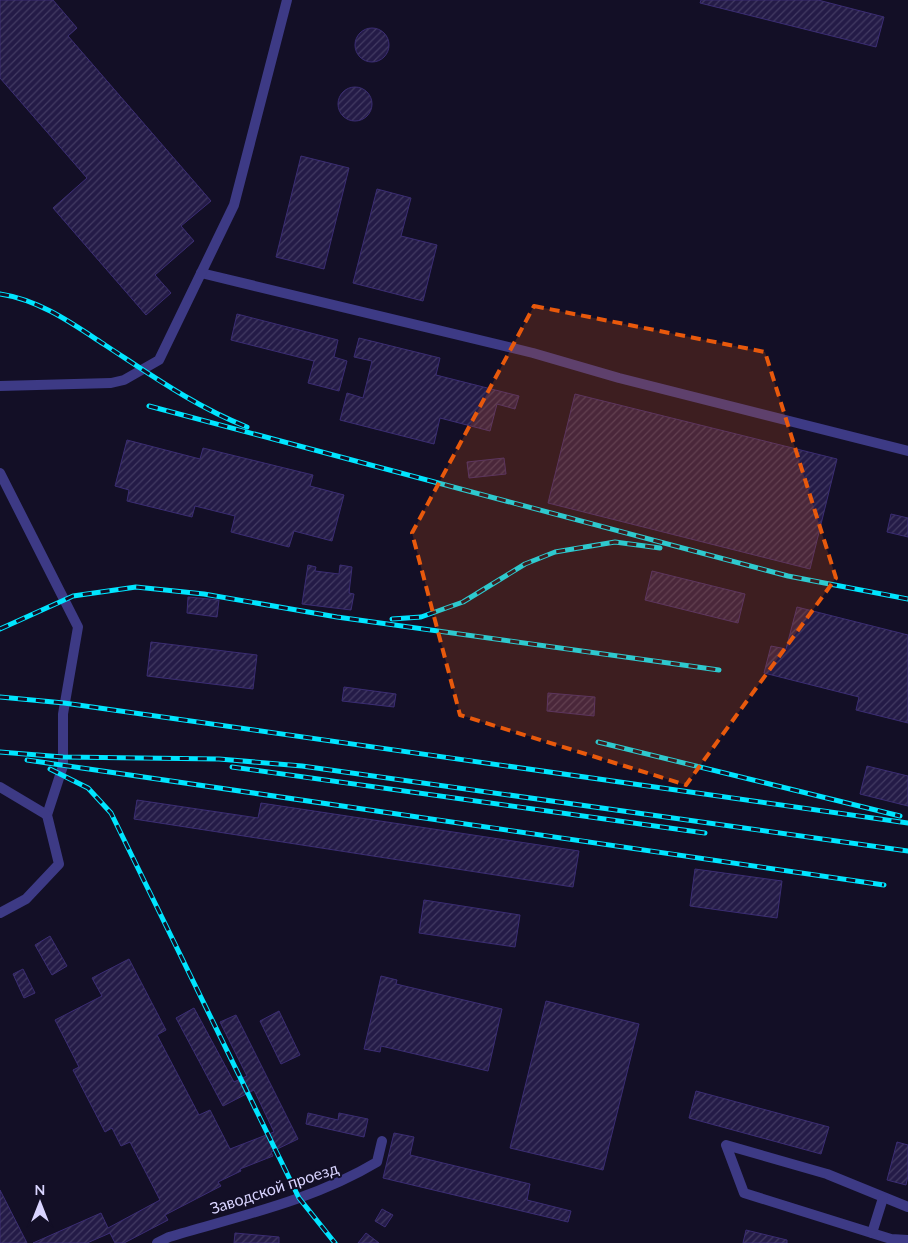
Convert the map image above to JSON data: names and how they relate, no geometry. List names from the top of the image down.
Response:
{
  "streets": {
    "street": ["Заводской проезд"]
  },
  "north": "top"
}
